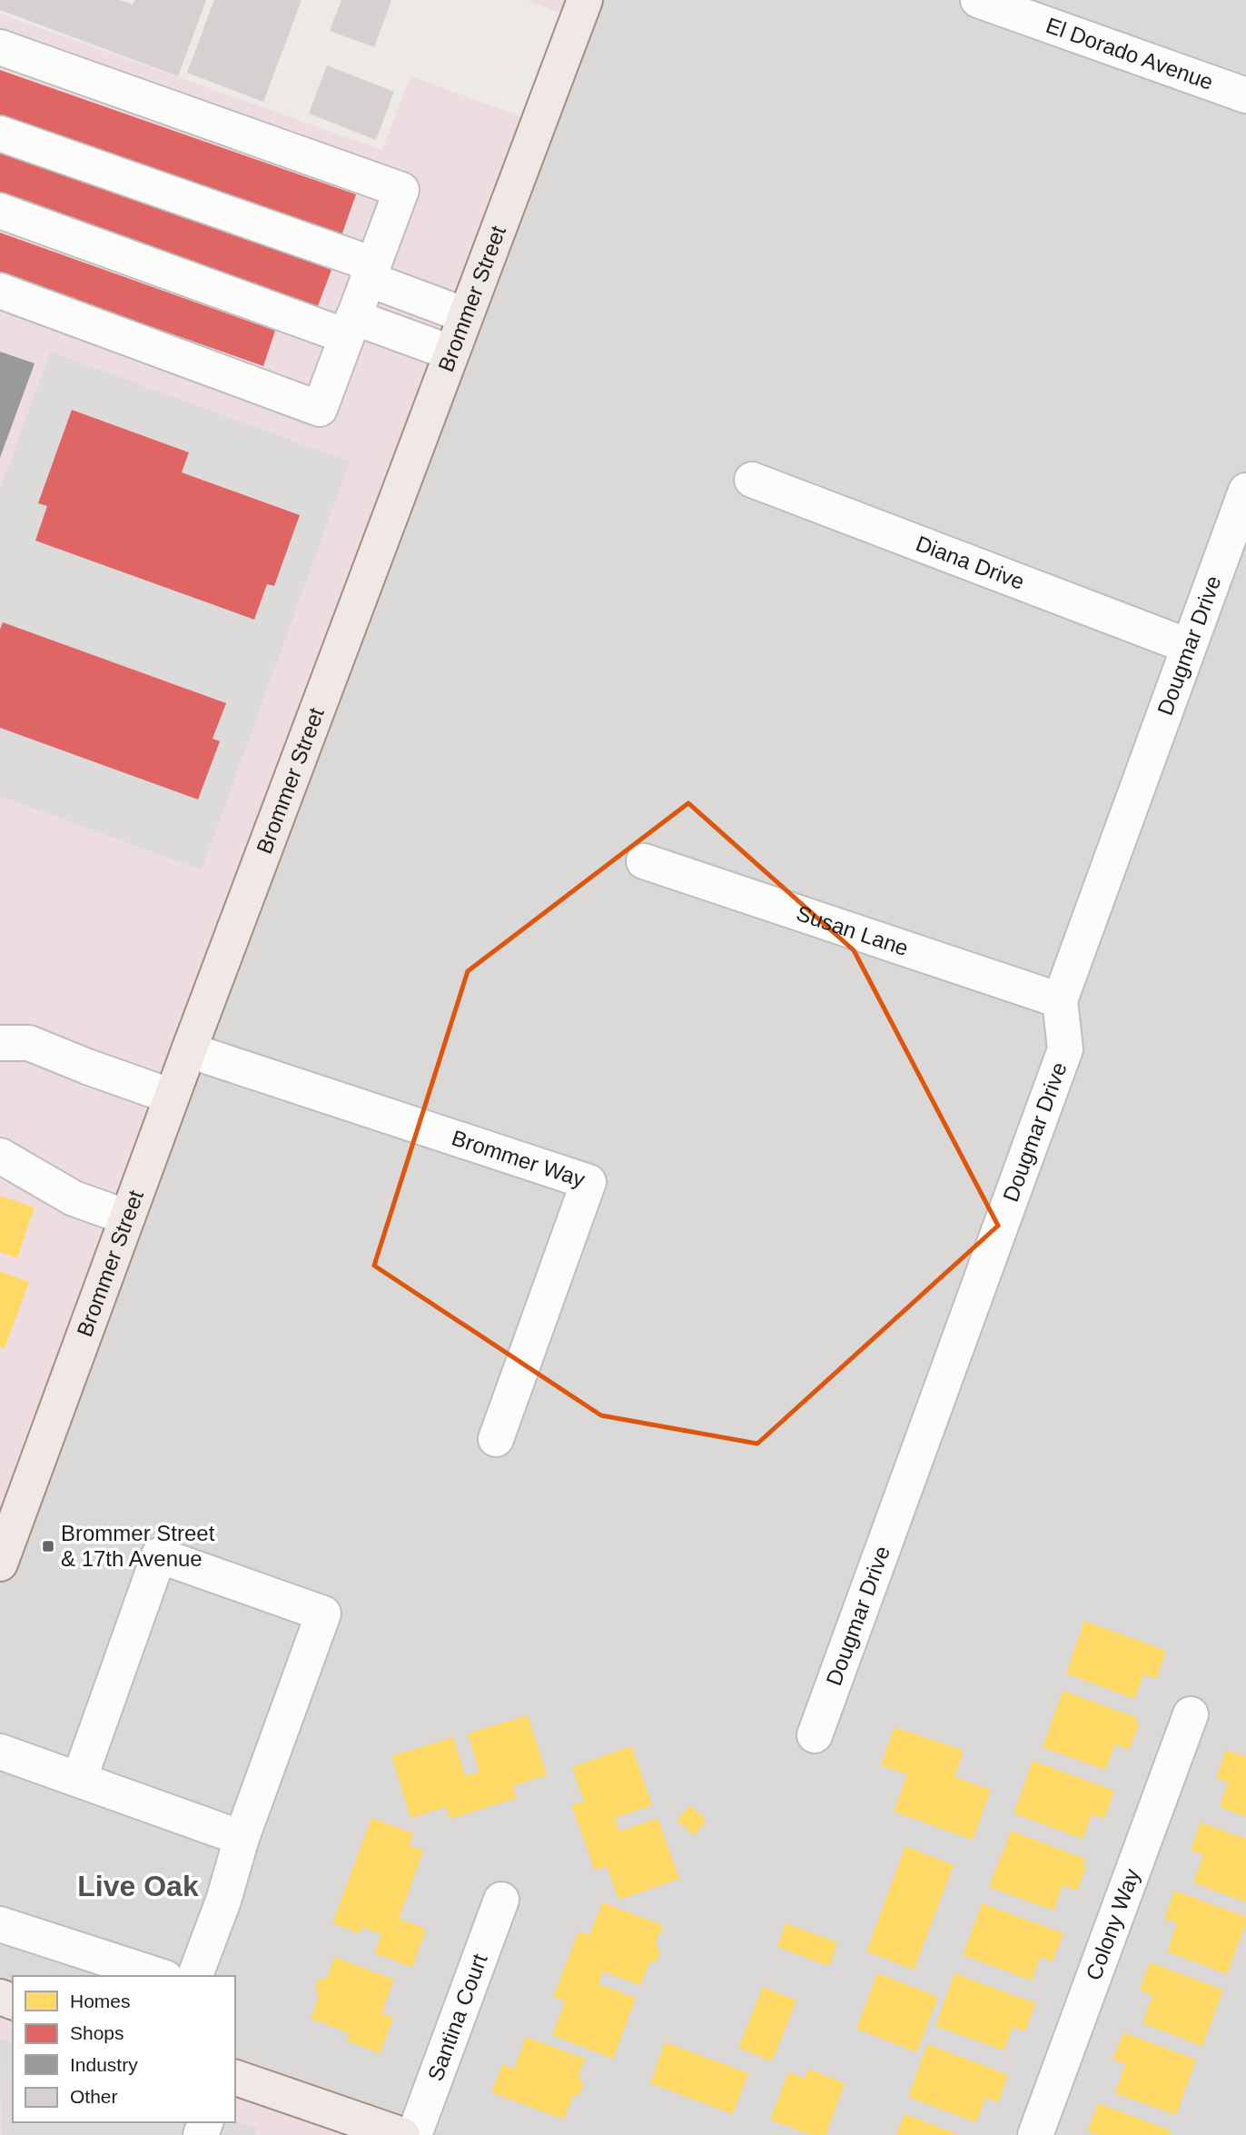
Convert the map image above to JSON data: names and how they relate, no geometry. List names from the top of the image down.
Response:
{
  "streets": {
    "main road": ["Brommer Street"],
    "street": [
      "El Dorado Avenue",
      "Diana Drive",
      "Dougmar Drive",
      "Susan Lane",
      "Brommer Way",
      "Colony Way",
      "Santina Court"
    ]
  },
  "crossings": [
    ["Brommer Street", "Brommer Way"],
    ["Diana Drive", "Dougmar Drive"],
    ["Dougmar Drive", "Susan Lane"]
  ],
  "districts": ["Live Oak"],
  "places": {
    "transit": ["Brommer Street & 17th Avenue"]
  },
  "legend": [
    "Homes",
    "Shops",
    "Industry",
    "Other"
  ]
}
